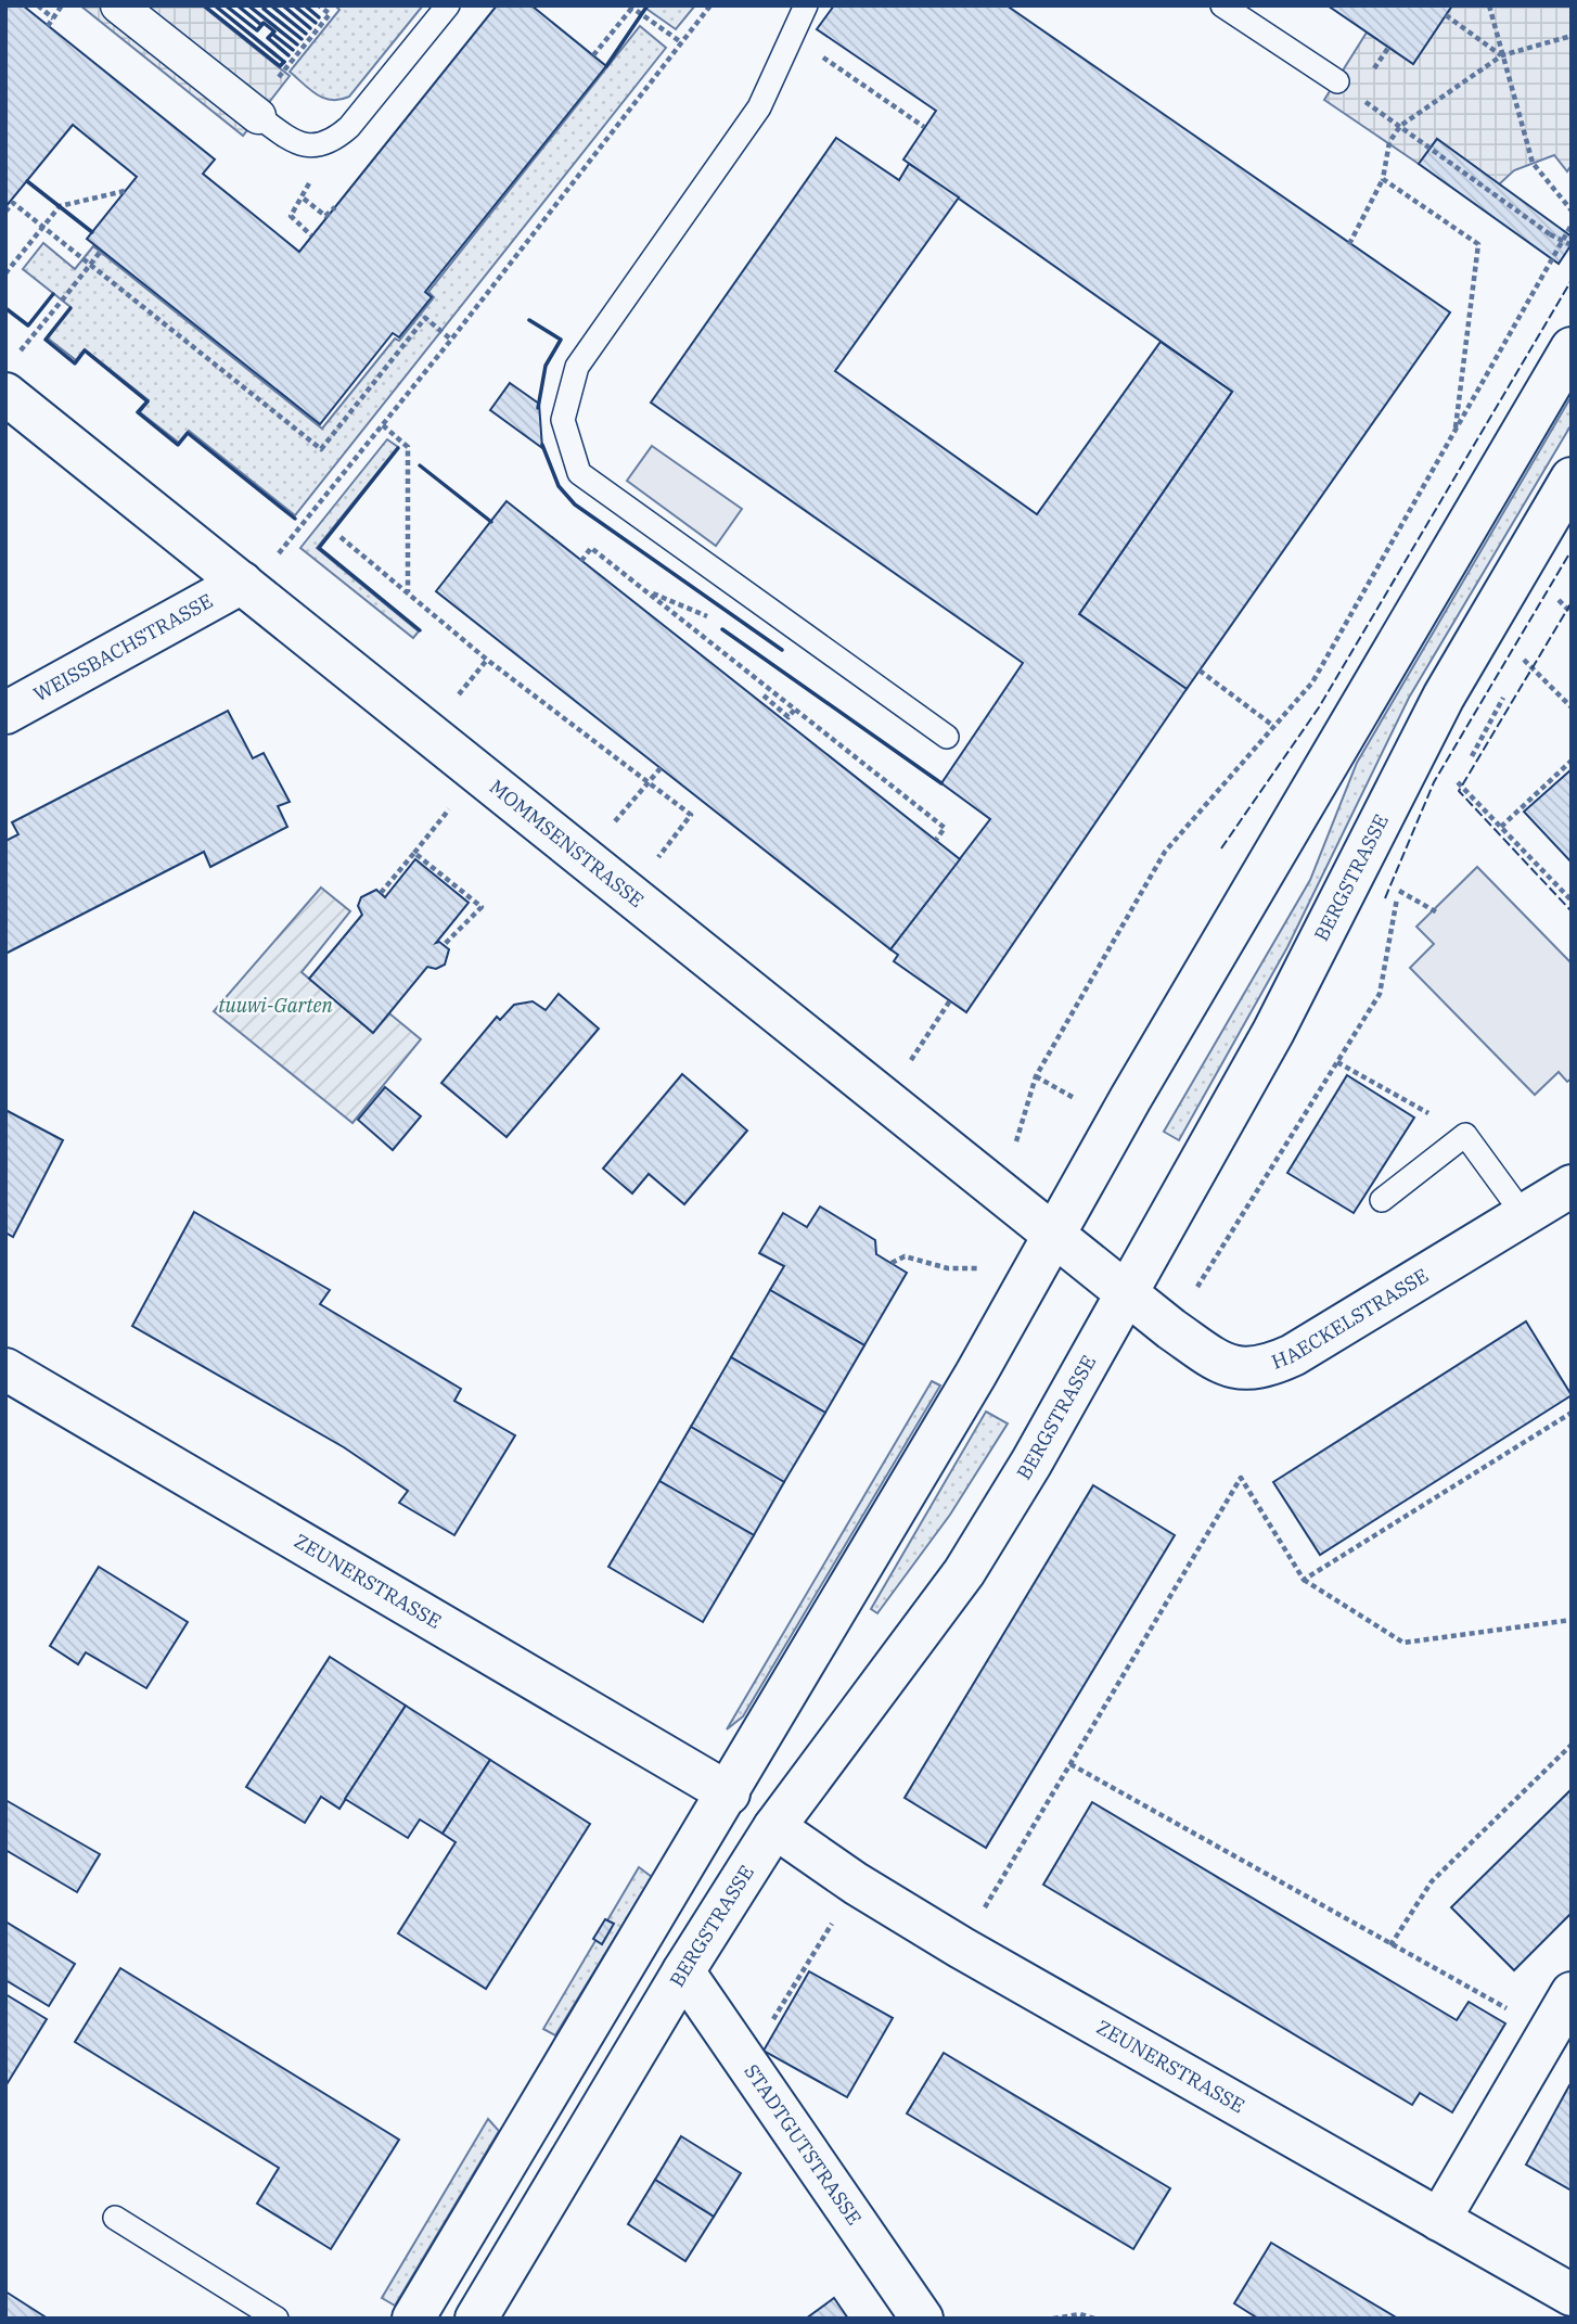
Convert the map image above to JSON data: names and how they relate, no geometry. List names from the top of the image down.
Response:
{
  "streets": {
    "street": [
      "WEISSBACHSTRASSE",
      "MOMMSENSTRASSE",
      "BERGSTRASSE",
      "HAECKELSTRASSE",
      "ZEUNERSTRASSE",
      "STADTGUTSTRASSE"
    ]
  },
  "crossings": [
    ["WEISSBACHSTRASSE", "MOMMSENSTRASSE"],
    ["MOMMSENSTRASSE", "BERGSTRASSE"],
    ["MOMMSENSTRASSE", "HAECKELSTRASSE"],
    ["BERGSTRASSE", "HAECKELSTRASSE"],
    ["BERGSTRASSE", "ZEUNERSTRASSE"],
    ["BERGSTRASSE", "STADTGUTSTRASSE"]
  ],
  "parks": ["tuuwi-Garten"]
}
